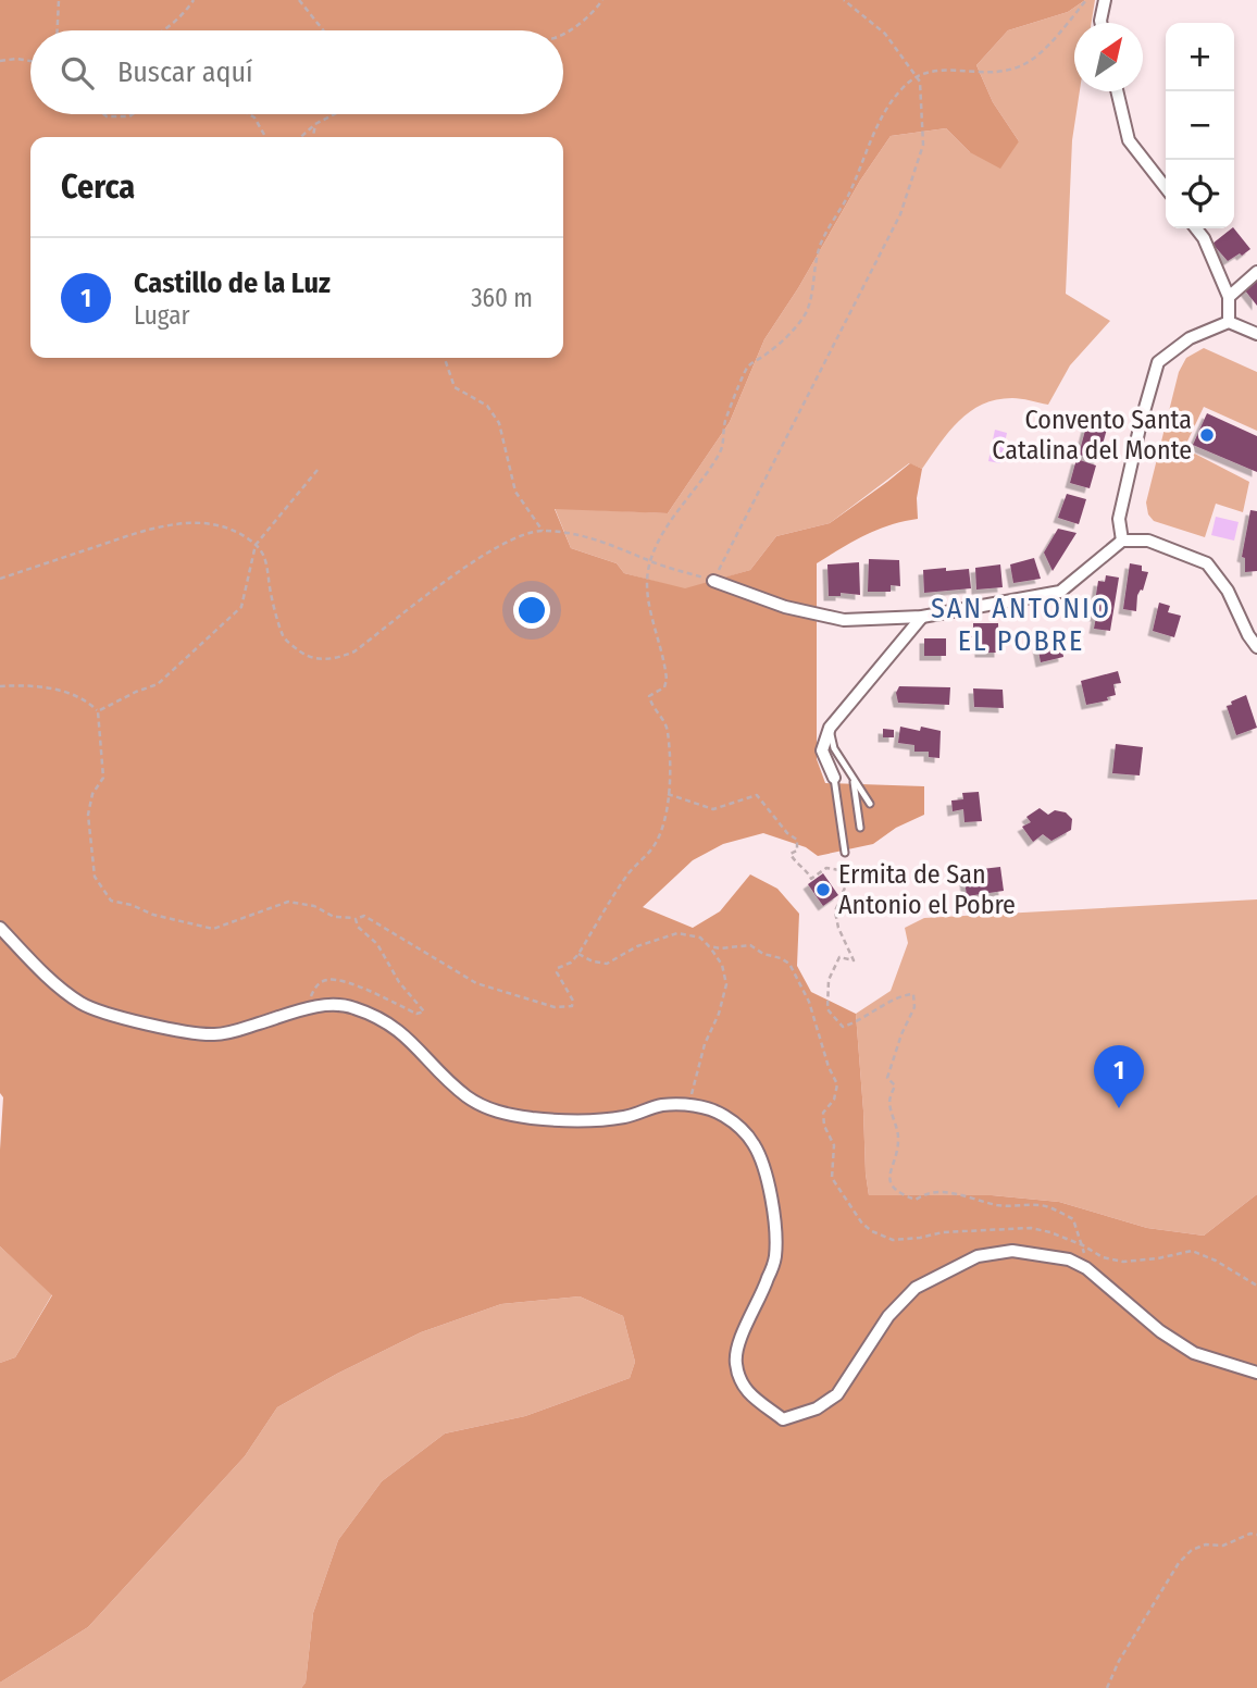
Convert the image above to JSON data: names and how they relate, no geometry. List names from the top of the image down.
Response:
{
  "districts": ["SAN ANTONIO EL POBRE"],
  "places": ["Convento Santa Catalina del Monte", "Ermita de San Antonio el Pobre"],
  "north": "top right",
  "page": {
    "map_buttons": ["+", "−"],
    "search": "Buscar aquí",
    "heading": "Cerca",
    "list": [
      {
        "mark": "1",
        "name": "Castillo de la Luz",
        "note": "Lugar",
        "value": "360 m"
      }
    ],
    "pins": "1"
  }
}
